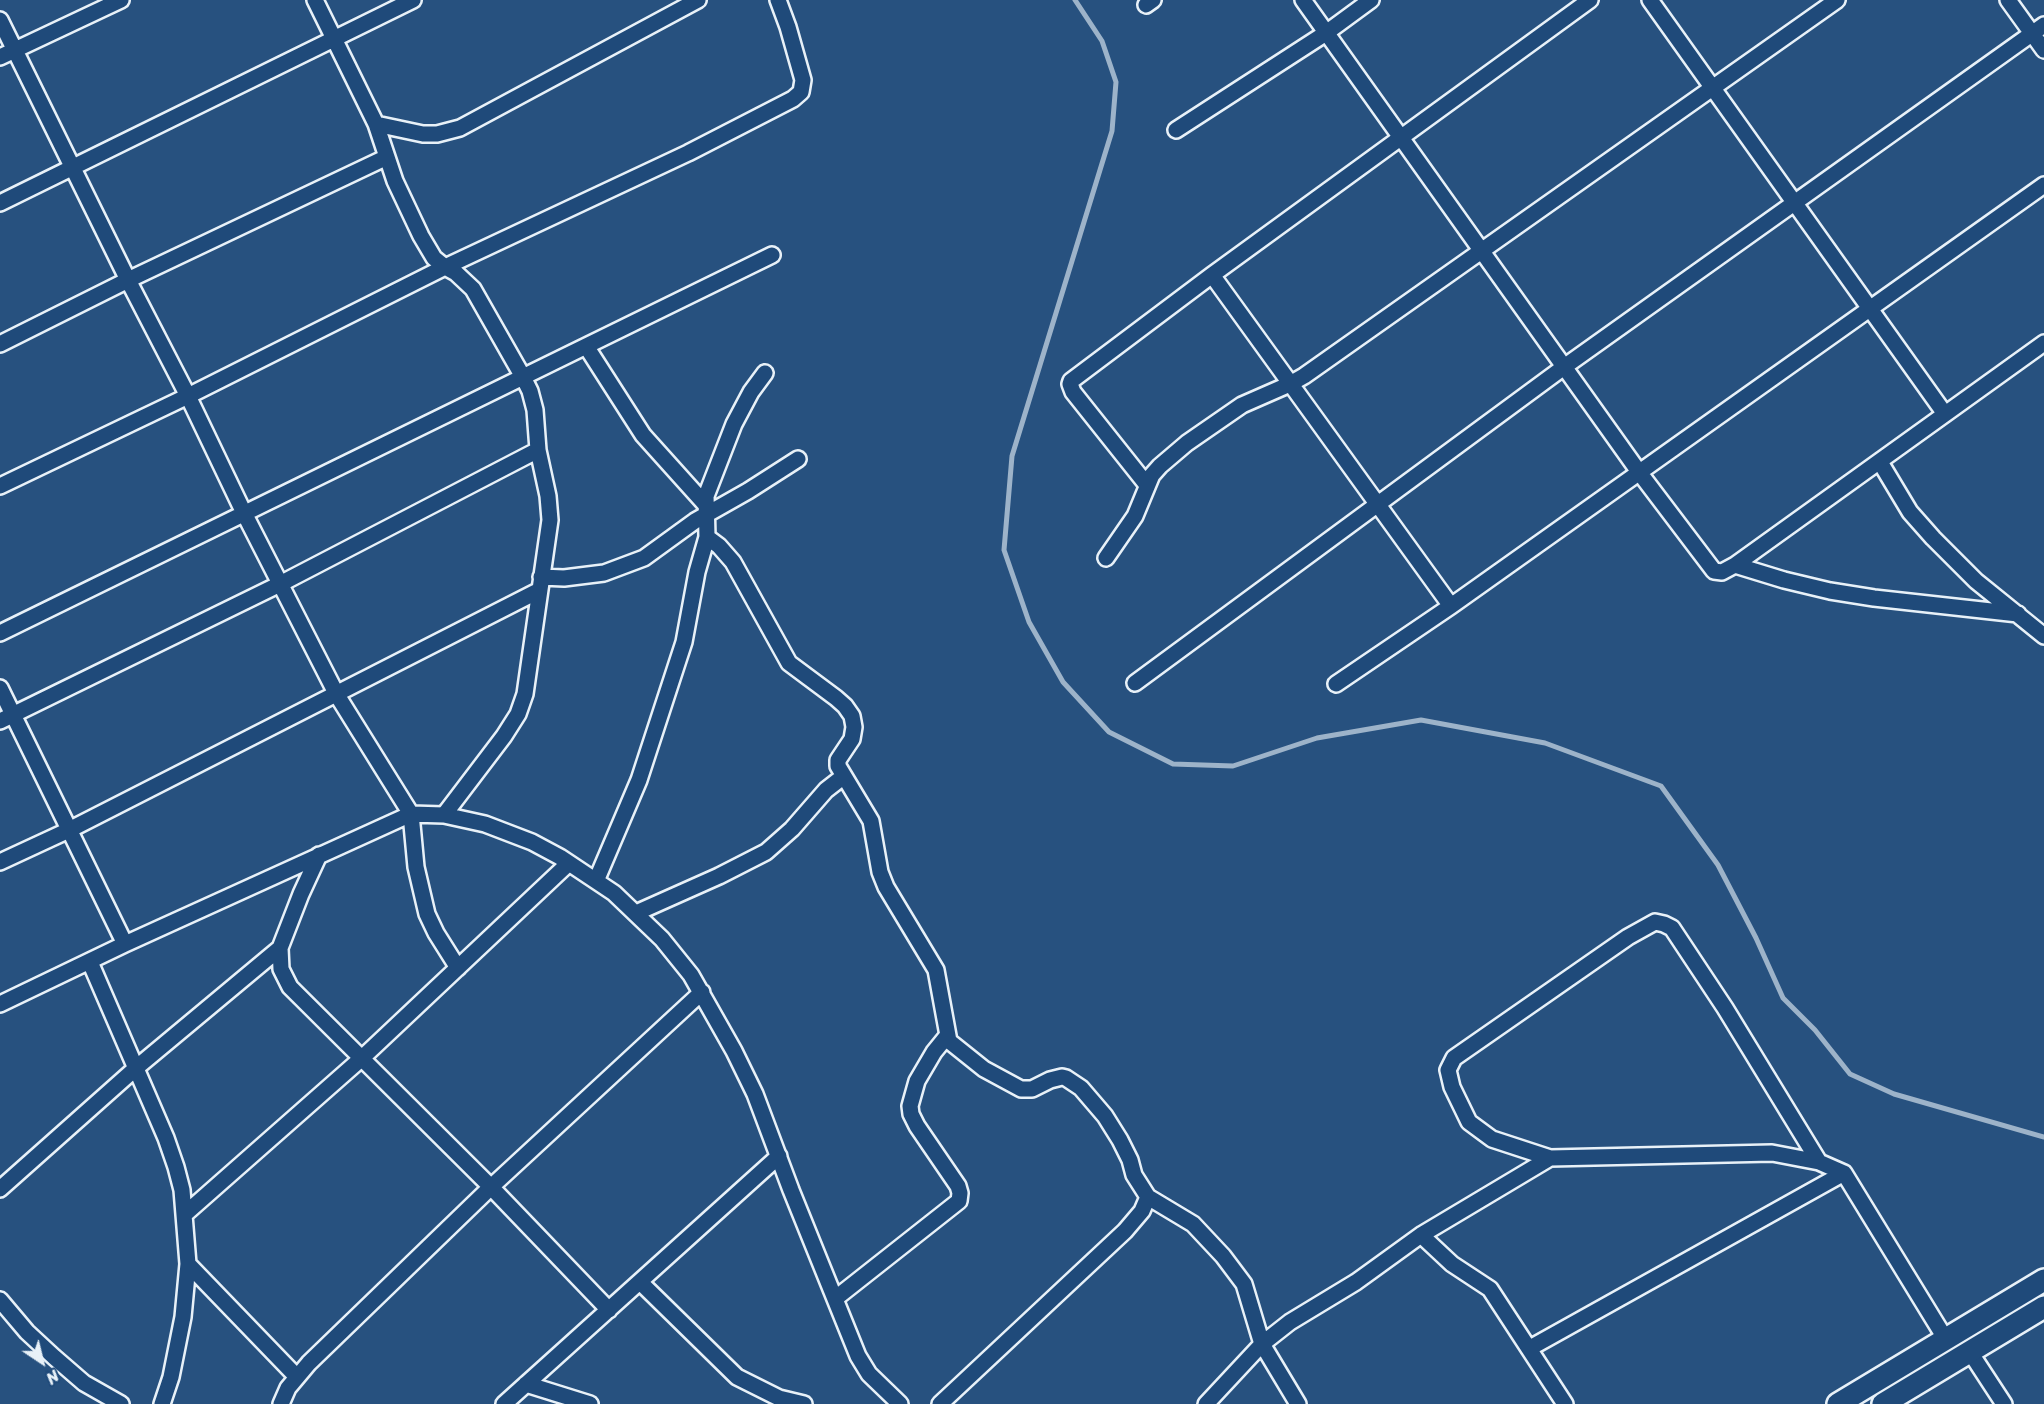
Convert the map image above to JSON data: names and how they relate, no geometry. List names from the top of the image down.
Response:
{
  "north": "bottom right"
}
